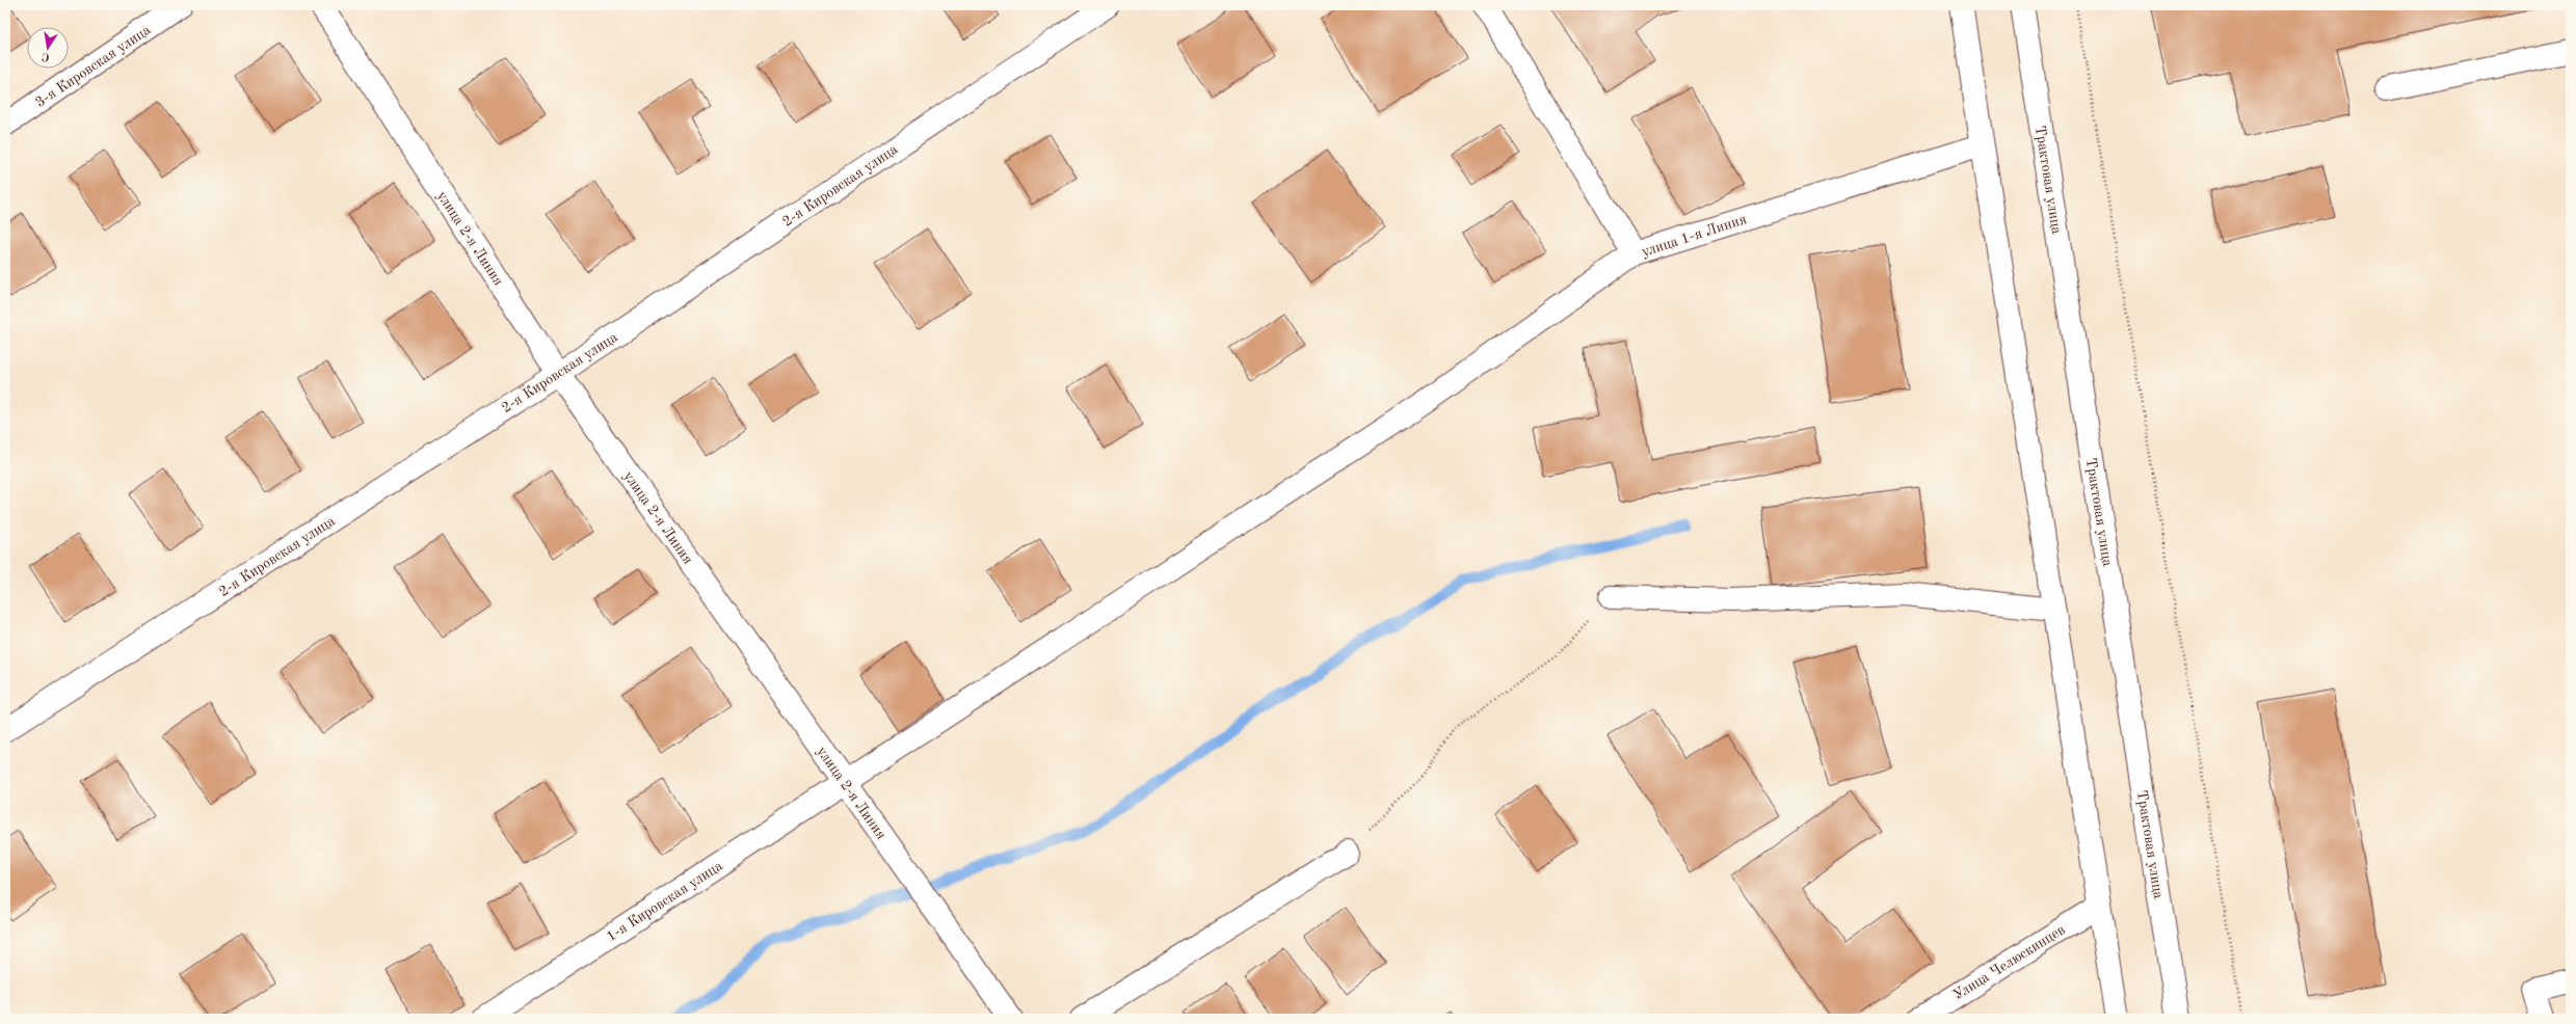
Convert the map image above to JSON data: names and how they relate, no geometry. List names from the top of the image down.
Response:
{
  "streets": {
    "street": [
      "3-я Кировская улица",
      "Трактовая улица",
      "2-я Кировская улица",
      "улица 1-я Линия",
      "улица 2-я Линия",
      "1-я Кировская улица",
      "Улица Челюскинцев"
    ]
  },
  "crossings": [
    ["2-я Кировская улица", "улица 2-я Линия"],
    ["улица 1-я Линия", "1-я Кировская улица"],
    ["улица 2-я Линия", "1-я Кировская улица"]
  ],
  "north": "bottom"
}
